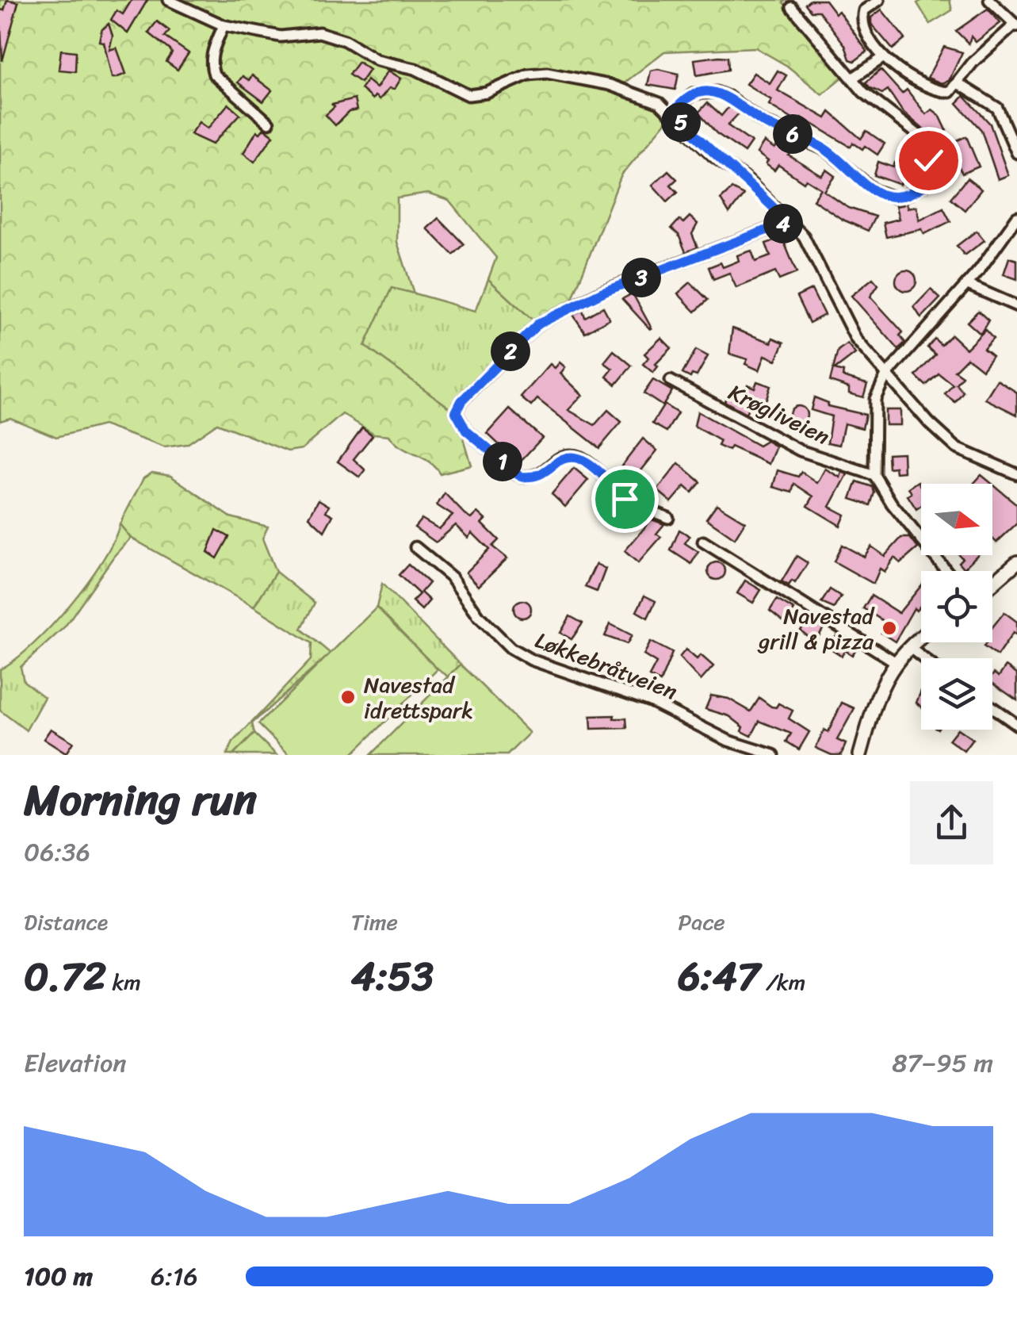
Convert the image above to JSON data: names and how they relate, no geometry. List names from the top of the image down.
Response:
{
  "streets": {
    "street": ["Krøgliveien", "Løkkebråtveien"]
  },
  "places": ["Navestad grill & pizza", "Navestad idrettspark"],
  "north": "right",
  "page": {
    "pins": [
      "5",
      "6",
      "4",
      "3",
      "2",
      "1"
    ],
    "heading": ["Morning run", "06:36"],
    "stats": [
      ["Distance", "0.72 km"],
      ["Time", "4:53"],
      ["Pace", "6:47 /km"]
    ],
    "chart": ["Elevation", "87–95 m"],
    "list": [
      {
        "name": "100 m",
        "note": "6:16"
      }
    ]
  }
}
